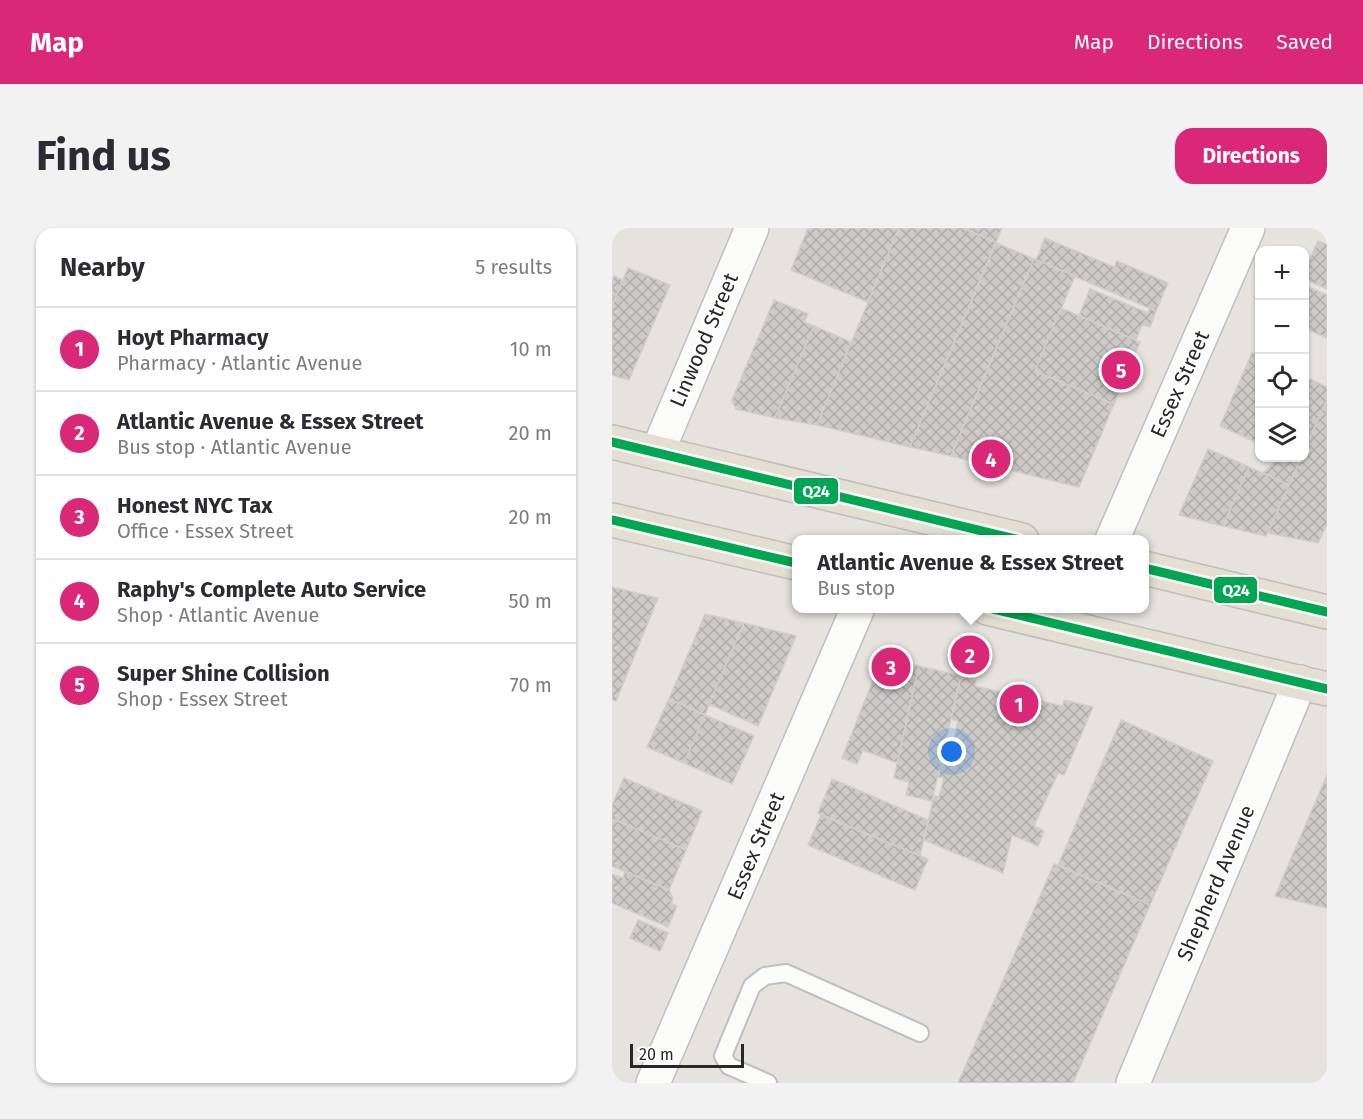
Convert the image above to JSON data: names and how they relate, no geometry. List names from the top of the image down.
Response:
{
  "streets": {
    "street": ["Linwood Street", "Essex Street", "Shepherd Avenue"]
  },
  "lines": ["transit line Q24"],
  "scale_bar": "20 m",
  "page": {
    "header": "Map",
    "nav": ["Map", "Directions", "Saved"],
    "buttons": "Directions",
    "title": "Find us",
    "heading": ["Nearby", "5 results"],
    "map_buttons": ["+", "−"],
    "list": [
      {
        "mark": "1",
        "name": "Hoyt Pharmacy",
        "note": "Pharmacy · Atlantic Avenue",
        "value": "10 m"
      },
      {
        "mark": "2",
        "name": "Atlantic Avenue & Essex Street",
        "note": "Bus stop · Atlantic Avenue",
        "value": "20 m"
      },
      {
        "mark": "3",
        "name": "Honest NYC Tax",
        "note": "Office · Essex Street",
        "value": "20 m"
      },
      {
        "mark": "4",
        "name": "Raphy's Complete Auto Service",
        "note": "Shop · Atlantic Avenue",
        "value": "50 m"
      },
      {
        "mark": "5",
        "name": "Super Shine Collision",
        "note": "Shop · Essex Street",
        "value": "70 m"
      }
    ],
    "pins": [
      "5",
      "4",
      "2",
      "3",
      "1"
    ],
    "popup": ["Atlantic Avenue & Essex Street", "Bus stop"],
    "scale": "20 m"
  }
}
